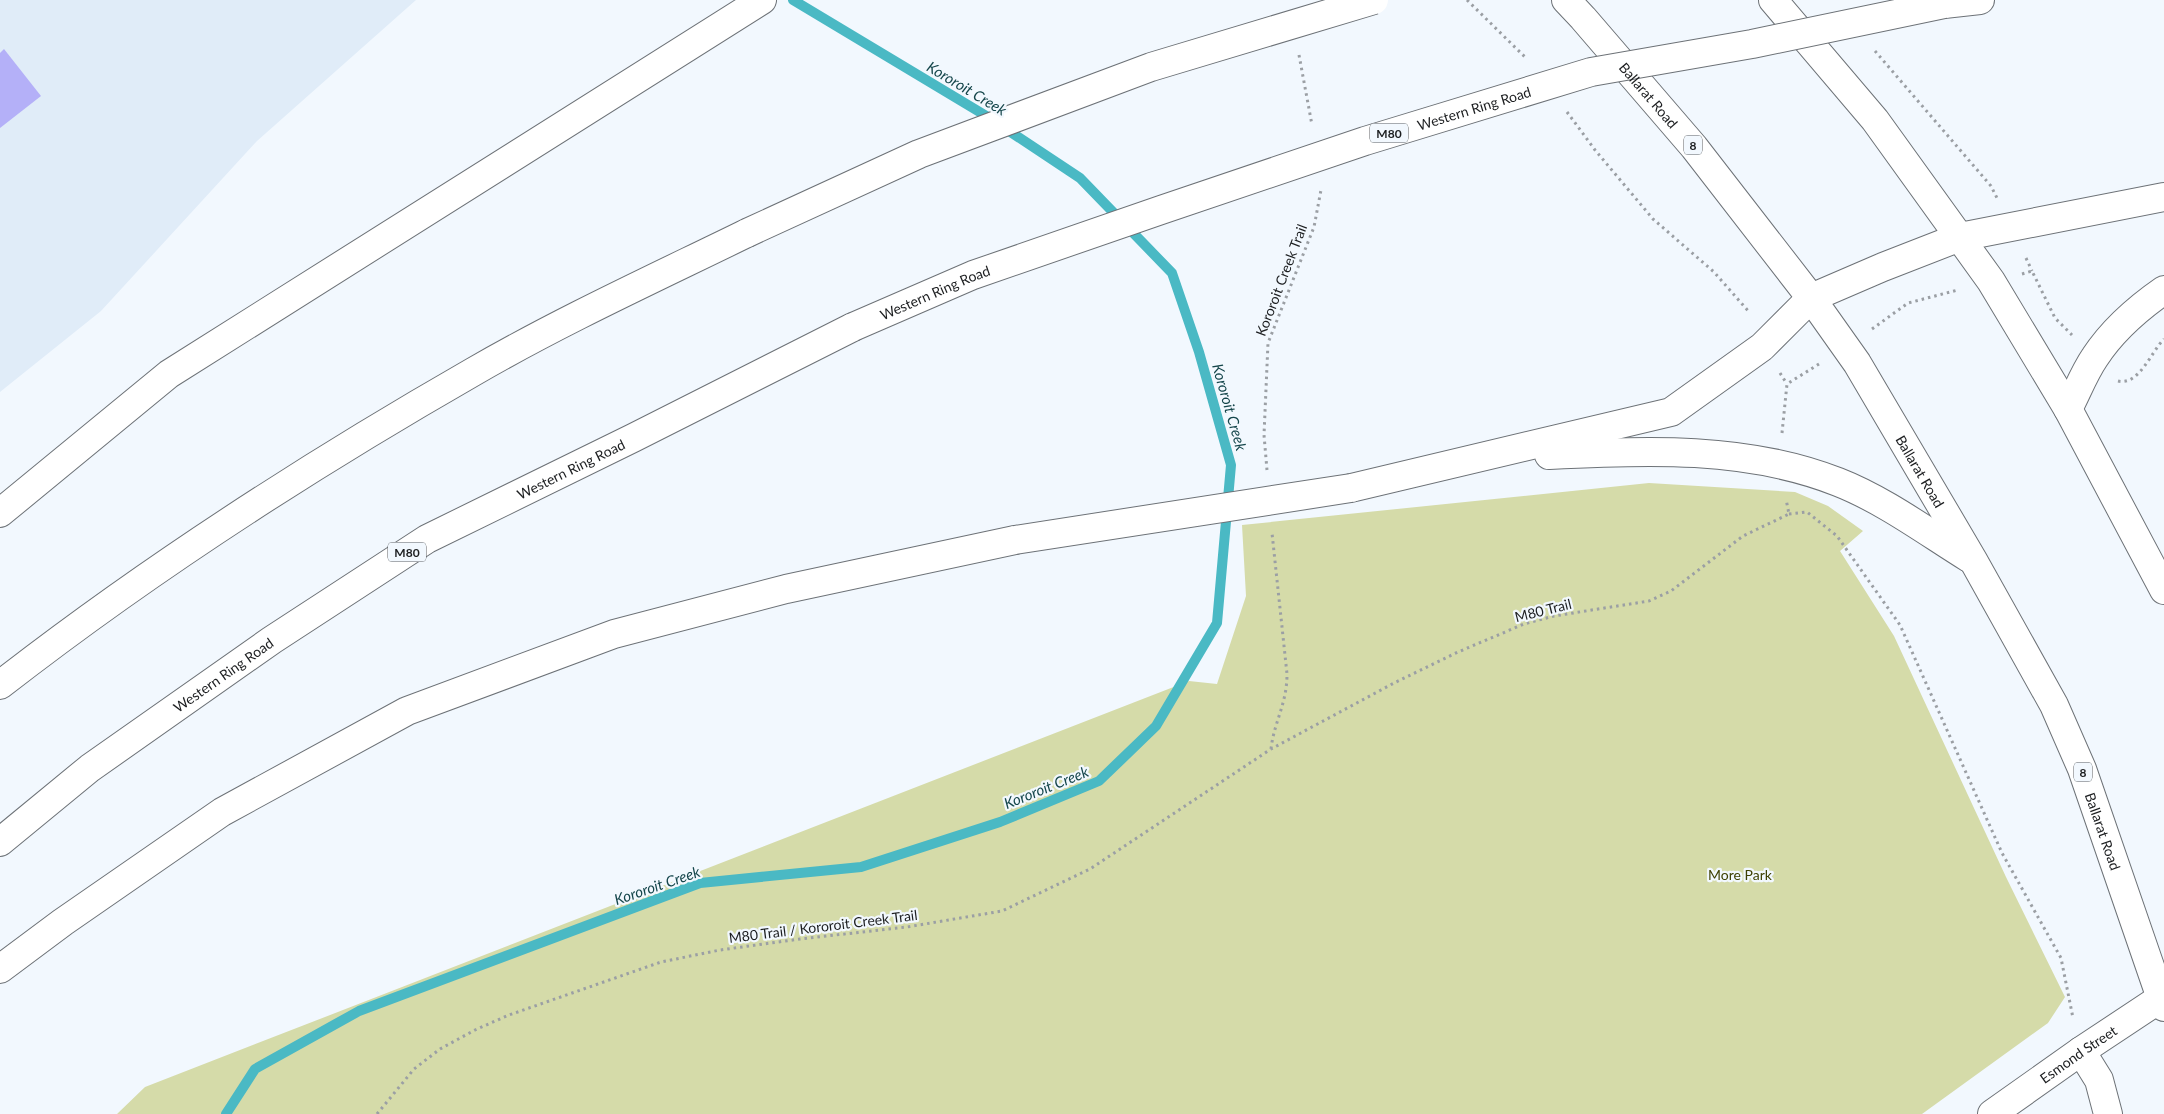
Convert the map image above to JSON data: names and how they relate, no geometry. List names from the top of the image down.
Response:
{
  "streets": {
    "main road": [
      "Ballarat Road",
      "Western Ring Road",
      "M80",
      "8",
      "Esmond Street"
    ],
    "path": ["Kororoit Creek Trail", "M80 Trail", "M80 Trail / Kororoit Creek Trail"]
  },
  "crossings": [
    ["Ballarat Road", "Esmond Street"],
    ["M80 Trail", "M80 Trail / Kororoit Creek Trail"]
  ],
  "water": ["Kororoit Creek"],
  "parks": ["More Park"]
}
